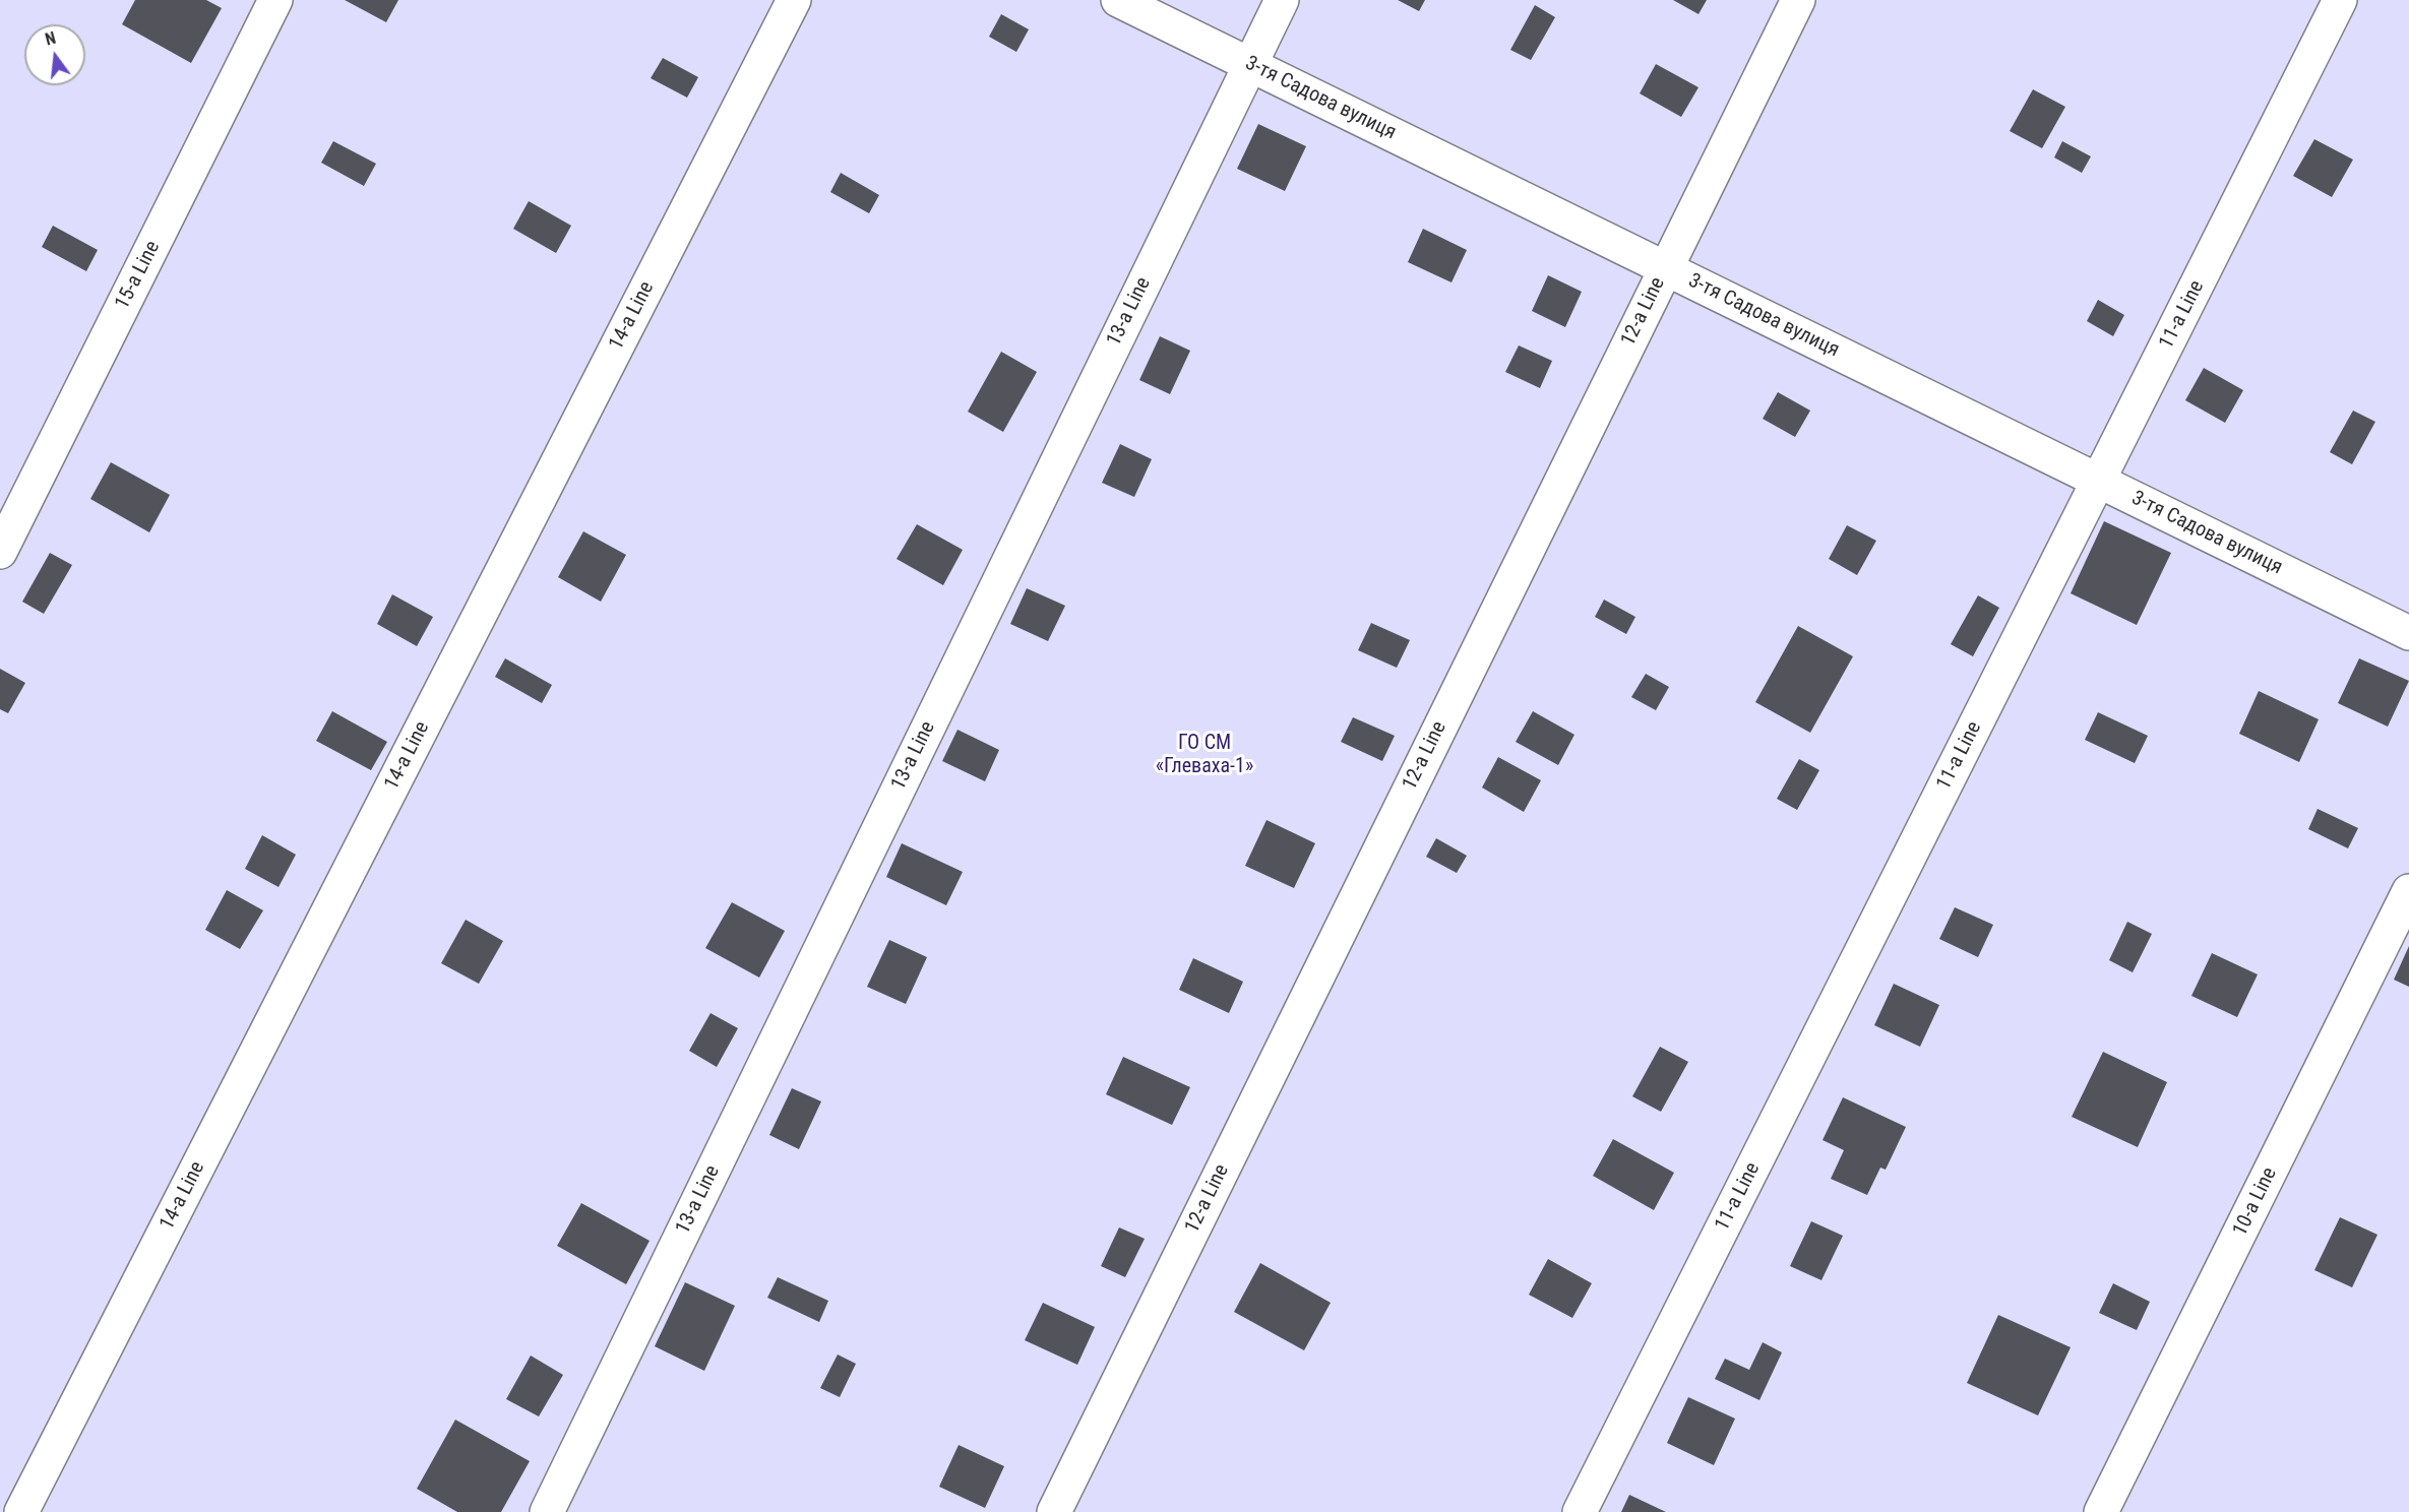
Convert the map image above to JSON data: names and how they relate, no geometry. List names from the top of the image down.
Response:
{
  "streets": {
    "street": [
      "3-тя Садова вулиця",
      "15-a Line",
      "13-a Line",
      "12-a Line",
      "11-a Line",
      "14-a Line",
      "10-a Line"
    ]
  },
  "crossings": [
    ["3-тя Садова вулиця", "13-a Line"],
    ["3-тя Садова вулиця", "12-a Line"],
    ["3-тя Садова вулиця", "11-a Line"]
  ],
  "parks": ["ГО СМ «Глеваха-1»"],
  "north": "top"
}
